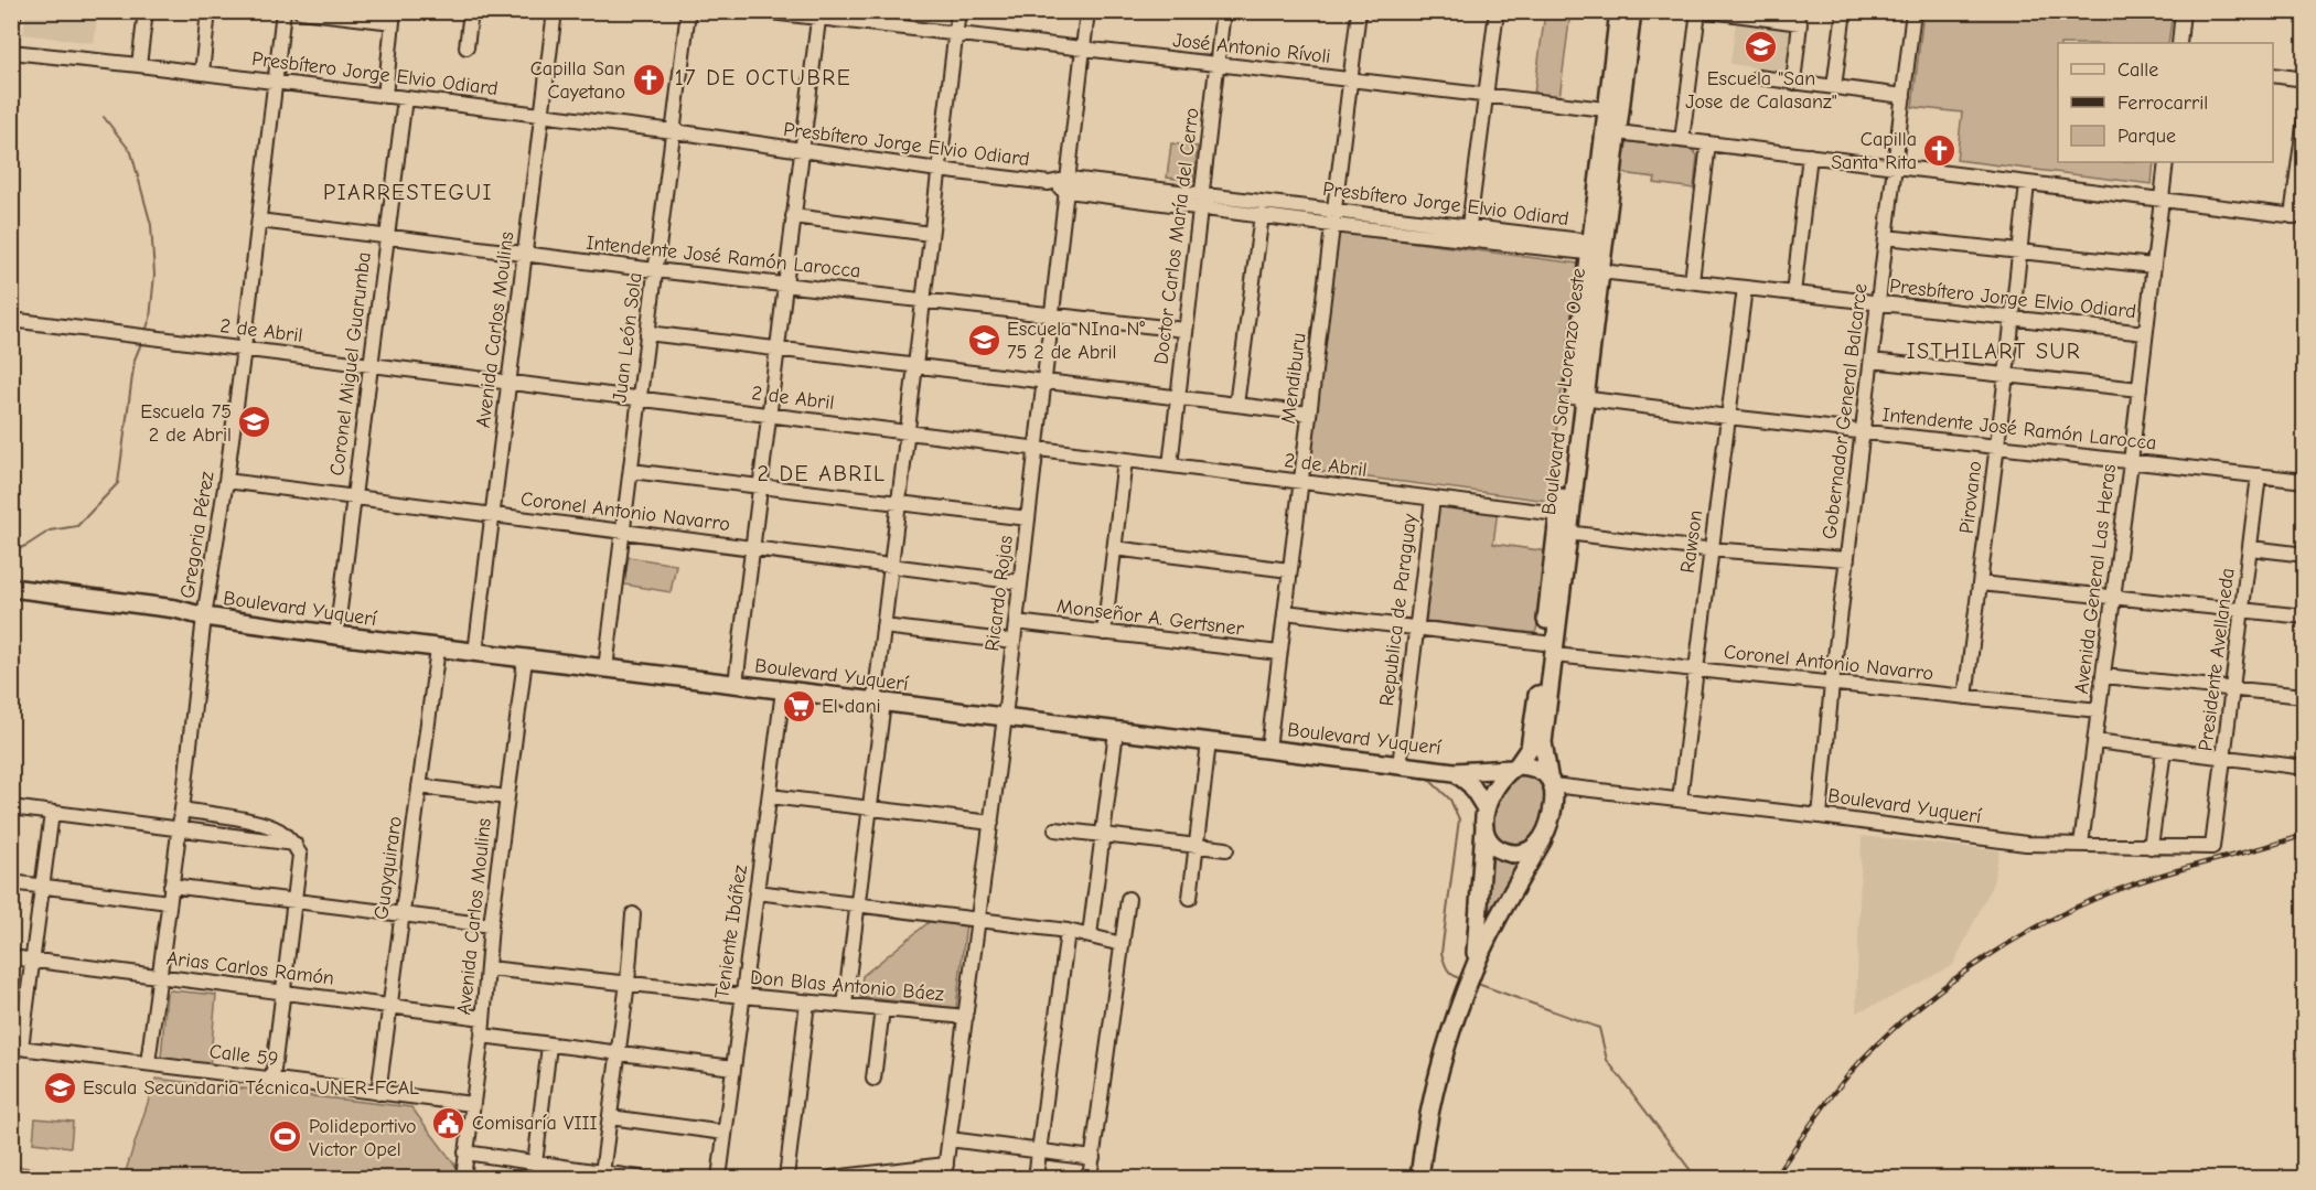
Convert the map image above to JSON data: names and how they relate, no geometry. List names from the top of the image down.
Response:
{
  "streets": {
    "main road": ["Boulevard San Lorenzo Oeste", "Boulevard Yuquerí"],
    "street": [
      "José Antonio Rívoli",
      "Presbítero Jorge Elvio Odiard",
      "Doctor Carlos María del Cerro",
      "Intendente José Ramón Larocca",
      "Avenida Carlos Moulins",
      "2 de Abril",
      "Juan León Sola",
      "Coronel Miguel Guarumba",
      "Mendiburu",
      "Gobernador General Balcarce",
      "Pirovano",
      "Coronel Antonio Navarro",
      "Gregoria Pérez",
      "Rawson",
      "Avenida General Las Heras",
      "Ricardo Rojas",
      "Republica de Paraguay",
      "Monseñor A. Gertsner",
      "Presidente Avellaneda",
      "Guayquiraro",
      "Teniente Ibáñez",
      "Arias Carlos Ramón",
      "Don Blas Antonio Báez",
      "Calle 59"
    ]
  },
  "crossings": [
    ["José Antonio Rívoli", "Doctor Carlos María del Cerro"],
    ["José Antonio Rívoli", "Mendiburu"],
    ["José Antonio Rívoli", "Boulevard San Lorenzo Oeste"],
    ["José Antonio Rívoli", "Ricardo Rojas"],
    ["Presbítero Jorge Elvio Odiard", "Doctor Carlos María del Cerro"],
    ["Presbítero Jorge Elvio Odiard", "Avenida Carlos Moulins"],
    ["Presbítero Jorge Elvio Odiard", "Juan León Sola"],
    ["Presbítero Jorge Elvio Odiard", "Coronel Miguel Guarumba"],
    ["Presbítero Jorge Elvio Odiard", "Mendiburu"],
    ["Presbítero Jorge Elvio Odiard", "Boulevard San Lorenzo Oeste"],
    ["Presbítero Jorge Elvio Odiard", "Gobernador General Balcarce"],
    ["Presbítero Jorge Elvio Odiard", "Pirovano"],
    ["Presbítero Jorge Elvio Odiard", "Gregoria Pérez"],
    ["Presbítero Jorge Elvio Odiard", "Rawson"],
    ["Presbítero Jorge Elvio Odiard", "Avenida General Las Heras"],
    ["Presbítero Jorge Elvio Odiard", "Ricardo Rojas"],
    ["Doctor Carlos María del Cerro", "Intendente José Ramón Larocca"],
    ["Doctor Carlos María del Cerro", "2 de Abril"],
    ["Intendente José Ramón Larocca", "Avenida Carlos Moulins"],
    ["Intendente José Ramón Larocca", "Juan León Sola"],
    ["Intendente José Ramón Larocca", "Coronel Miguel Guarumba"],
    ["Intendente José Ramón Larocca", "Boulevard San Lorenzo Oeste"],
    ["Intendente José Ramón Larocca", "Gobernador General Balcarce"],
    ["Intendente José Ramón Larocca", "Pirovano"],
    ["Intendente José Ramón Larocca", "Gregoria Pérez"],
    ["Intendente José Ramón Larocca", "Rawson"],
    ["Intendente José Ramón Larocca", "Avenida General Las Heras"],
    ["Intendente José Ramón Larocca", "Ricardo Rojas"],
    ["Intendente José Ramón Larocca", "Presidente Avellaneda"],
    ["Avenida Carlos Moulins", "2 de Abril"],
    ["Avenida Carlos Moulins", "Coronel Antonio Navarro"],
    ["Avenida Carlos Moulins", "Boulevard Yuquerí"],
    ["Avenida Carlos Moulins", "Arias Carlos Ramón"],
    ["Avenida Carlos Moulins", "Don Blas Antonio Báez"],
    ["Avenida Carlos Moulins", "Calle 59"],
    ["2 de Abril", "Juan León Sola"],
    ["2 de Abril", "Coronel Miguel Guarumba"],
    ["2 de Abril", "Mendiburu"],
    ["2 de Abril", "Boulevard San Lorenzo Oeste"],
    ["2 de Abril", "Gobernador General Balcarce"],
    ["2 de Abril", "Gregoria Pérez"],
    ["2 de Abril", "Rawson"],
    ["2 de Abril", "Ricardo Rojas"],
    ["2 de Abril", "Republica de Paraguay"],
    ["Juan León Sola", "Coronel Antonio Navarro"],
    ["Juan León Sola", "Boulevard Yuquerí"],
    ["Coronel Miguel Guarumba", "Coronel Antonio Navarro"],
    ["Coronel Miguel Guarumba", "Boulevard Yuquerí"],
    ["Mendiburu", "Coronel Antonio Navarro"],
    ["Mendiburu", "Boulevard Yuquerí"],
    ["Mendiburu", "Monseñor A. Gertsner"],
    ["Boulevard San Lorenzo Oeste", "Coronel Antonio Navarro"],
    ["Boulevard San Lorenzo Oeste", "Boulevard Yuquerí"],
    ["Gobernador General Balcarce", "Coronel Antonio Navarro"],
    ["Gobernador General Balcarce", "Boulevard Yuquerí"],
    ["Pirovano", "Coronel Antonio Navarro"],
    ["Coronel Antonio Navarro", "Gregoria Pérez"],
    ["Coronel Antonio Navarro", "Rawson"],
    ["Coronel Antonio Navarro", "Avenida General Las Heras"],
    ["Coronel Antonio Navarro", "Ricardo Rojas"],
    ["Coronel Antonio Navarro", "Republica de Paraguay"],
    ["Gregoria Pérez", "Boulevard Yuquerí"],
    ["Gregoria Pérez", "Arias Carlos Ramón"],
    ["Gregoria Pérez", "Calle 59"],
    ["Rawson", "Boulevard Yuquerí"],
    ["Avenida General Las Heras", "Boulevard Yuquerí"],
    ["Ricardo Rojas", "Boulevard Yuquerí"],
    ["Ricardo Rojas", "Monseñor A. Gertsner"],
    ["Ricardo Rojas", "Don Blas Antonio Báez"],
    ["Boulevard Yuquerí", "Republica de Paraguay"],
    ["Boulevard Yuquerí", "Presidente Avellaneda"],
    ["Boulevard Yuquerí", "Guayquiraro"],
    ["Boulevard Yuquerí", "Teniente Ibáñez"],
    ["Guayquiraro", "Arias Carlos Ramón"],
    ["Guayquiraro", "Calle 59"],
    ["Teniente Ibáñez", "Don Blas Antonio Báez"]
  ],
  "districts": [
    "17 DE OCTUBRE",
    "PIARRESTEGUI",
    "ISTHILART SUR",
    "2 DE ABRIL"
  ],
  "places": {
    "school or university": [
      "Escuela \"San Jose de Calasanz\"",
      "Escuela NIna N° 75 2 de Abril",
      "Escuela 75 2 de Abril",
      "Escula Secundaria Técnica UNER-FCAL"
    ],
    "church": ["Capilla San Cayetano", "Capilla Santa Rita"],
    "supermarket": ["El dani"],
    "public building": ["Comisaría VIII"],
    "sports": ["Polideportivo Victor Opel"]
  },
  "legend": ["Calle", "Ferrocarril", "Parque"]
}
